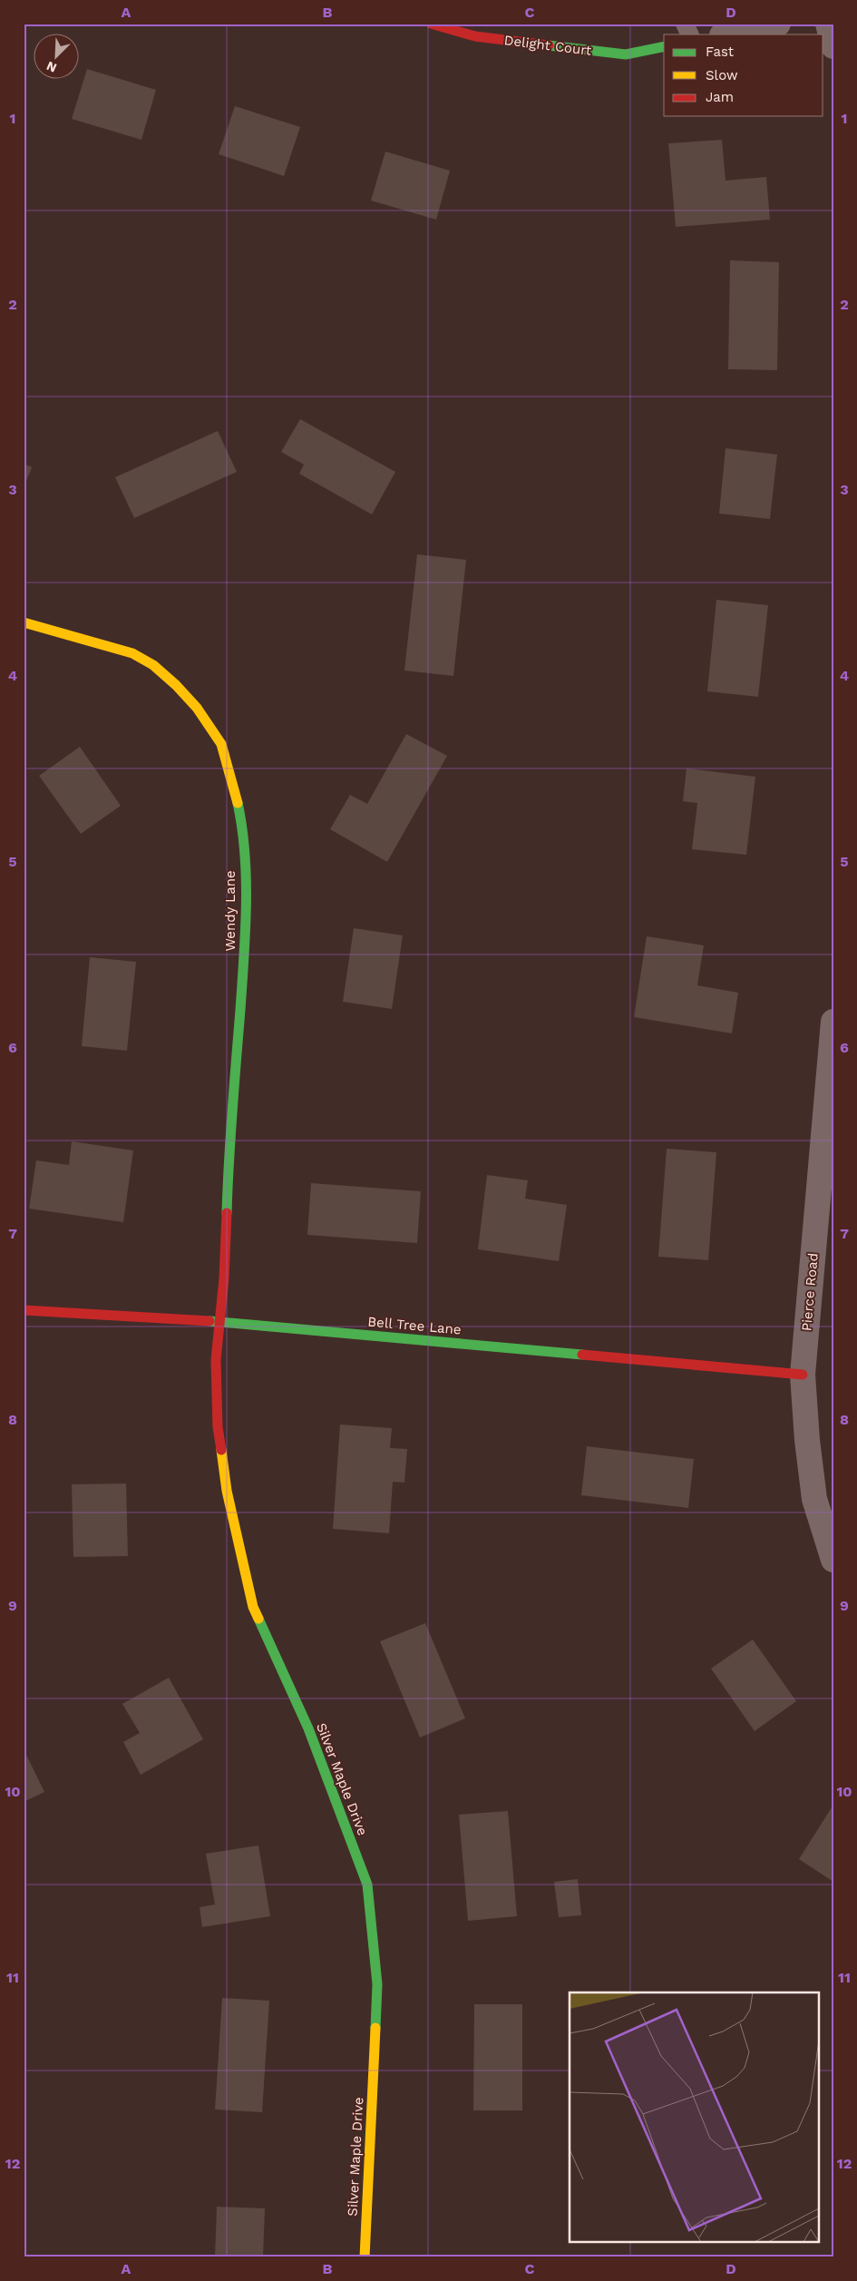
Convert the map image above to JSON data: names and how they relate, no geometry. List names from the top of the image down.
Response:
{
  "streets": {
    "street": [
      "Delight Court",
      "Wendy Lane",
      "Pierce Road",
      "Bell Tree Lane",
      "Silver Maple Drive"
    ]
  },
  "crossings": [
    ["Wendy Lane", "Bell Tree Lane"],
    ["Wendy Lane", "Silver Maple Drive"],
    ["Pierce Road", "Bell Tree Lane"],
    ["Bell Tree Lane", "Silver Maple Drive"]
  ],
  "legend": ["Fast", "Slow", "Jam"],
  "north": "bottom left",
  "grid": {
    "columns": [
      "A",
      "B",
      "C",
      "D"
    ],
    "rows": [
      "1",
      "2",
      "3",
      "4",
      "5",
      "6",
      "7",
      "8",
      "9",
      "10",
      "11",
      "12"
    ]
  }
}
